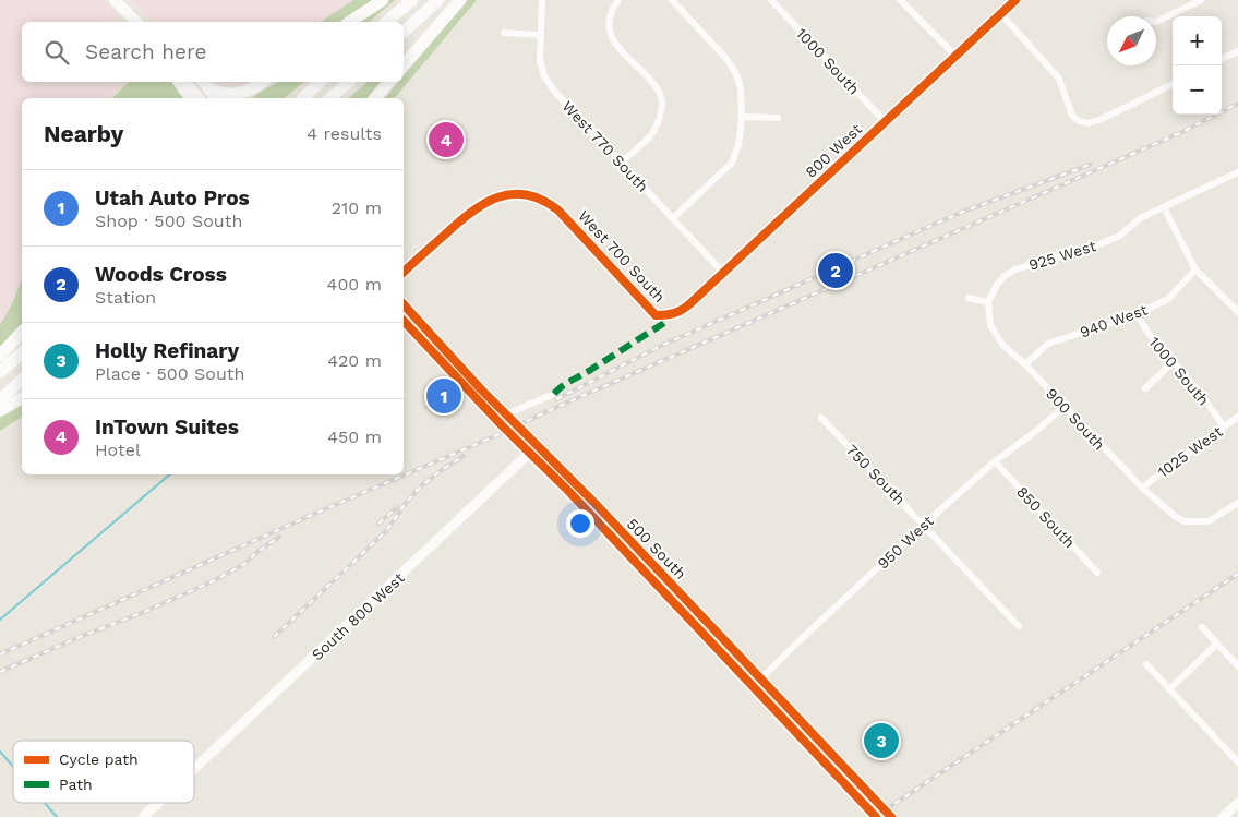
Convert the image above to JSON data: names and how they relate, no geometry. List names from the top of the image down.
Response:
{
  "streets": {
    "main road": [
      "800 West",
      "West 700 South",
      "500 South",
      "South 800 West"
    ],
    "street": [
      "1000 South",
      "West 770 South",
      "925 West",
      "940 West",
      "900 South",
      "1025 West",
      "750 South",
      "850 South",
      "950 West"
    ]
  },
  "crossings": [
    ["1000 South", "800 West"],
    ["1000 South", "940 West"],
    ["1000 South", "1025 West"],
    ["West 770 South", "800 West"],
    ["800 West", "West 700 South"],
    ["925 West", "900 South"],
    ["940 West", "900 South"],
    ["900 South", "1025 West"],
    ["900 South", "950 West"],
    ["750 South", "950 West"],
    ["850 South", "950 West"],
    ["950 West", "500 South"],
    ["500 South", "South 800 West"]
  ],
  "legend": ["Cycle path", "Path"],
  "north": "bottom left",
  "page": {
    "map_buttons": ["+", "−"],
    "search": "Search here",
    "heading": ["Nearby", "4 results"],
    "pins": [
      "4",
      "2",
      "1",
      "3"
    ],
    "list": [
      {
        "mark": "1",
        "name": "Utah Auto Pros",
        "note": "Shop · 500 South",
        "value": "210 m"
      },
      {
        "mark": "2",
        "name": "Woods Cross",
        "note": "Station",
        "value": "400 m"
      },
      {
        "mark": "3",
        "name": "Holly Refinary",
        "note": "Place · 500 South",
        "value": "420 m"
      },
      {
        "mark": "4",
        "name": "InTown Suites",
        "note": "Hotel",
        "value": "450 m"
      }
    ]
  }
}
